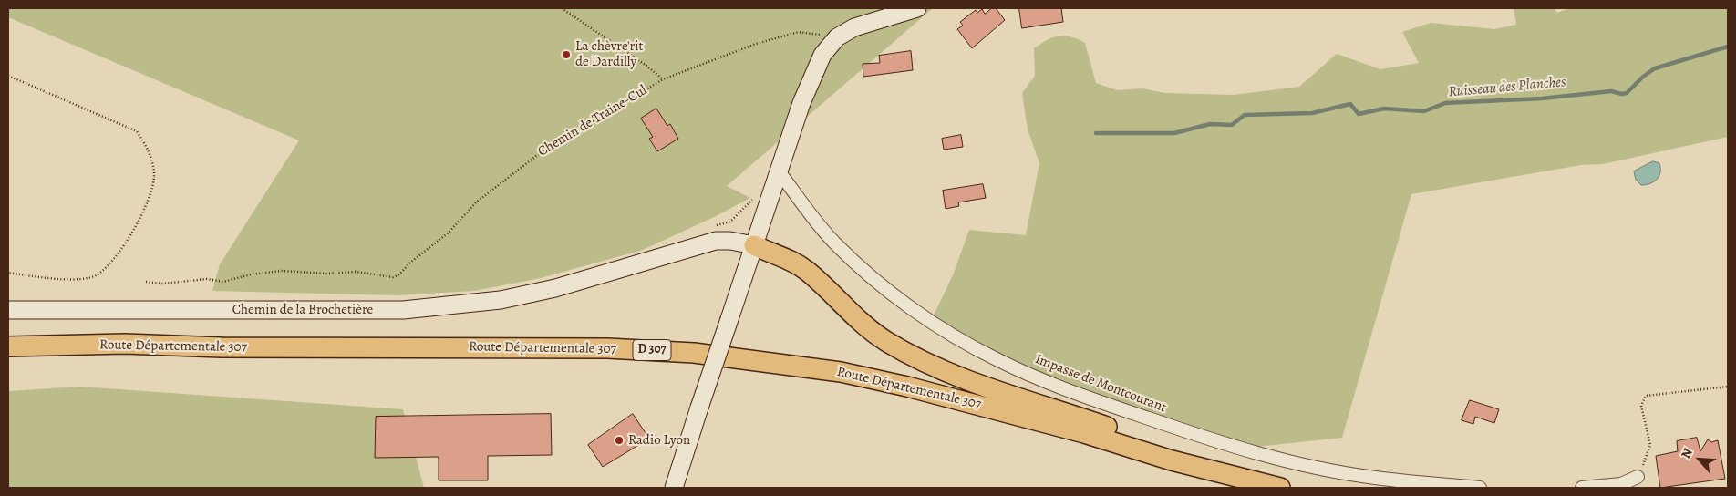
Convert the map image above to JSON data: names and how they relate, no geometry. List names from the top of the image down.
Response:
{
  "streets": {
    "main road": ["Route Départementale 307", "D 307"],
    "street": ["Chemin de la Brochetière", "Impasse de Montcourant"],
    "path": ["Chemin de Traine-Cul"]
  },
  "water": ["Ruisseau des Planches"],
  "places": ["La chèvre'rit de Dardilly", "Radio Lyon"],
  "north": "top left"
}
